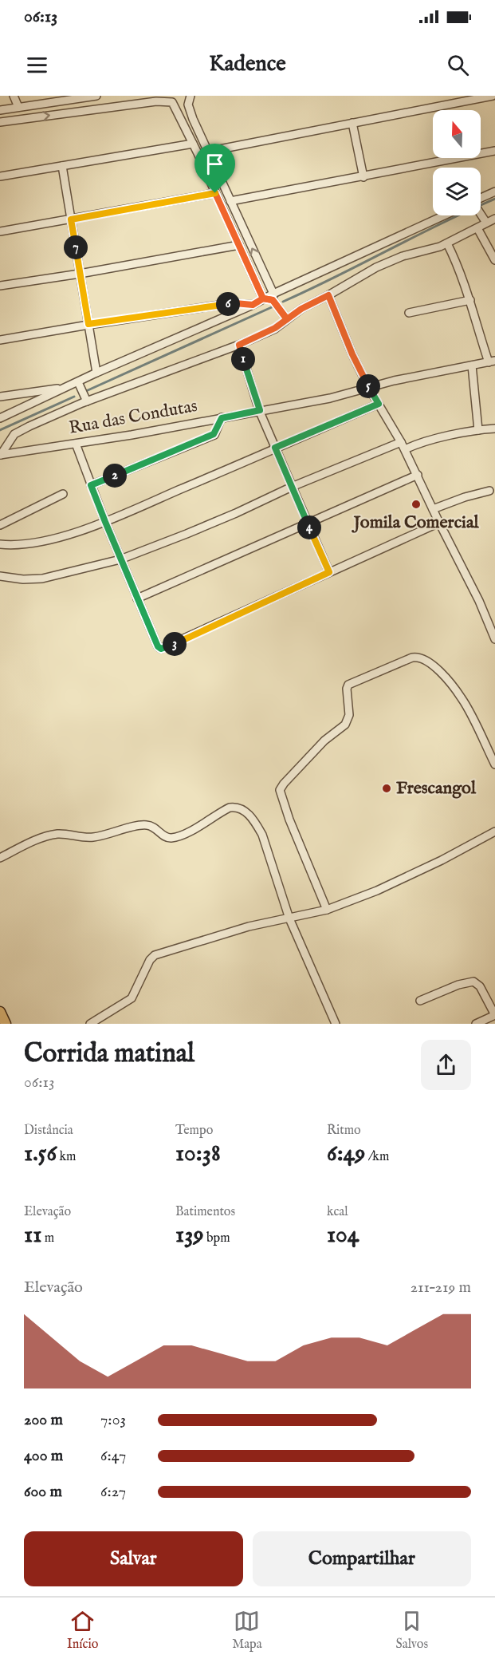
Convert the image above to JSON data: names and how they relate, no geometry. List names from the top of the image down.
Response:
{
  "streets": {
    "street": ["Rua das Condutas"]
  },
  "places": ["Jomila Comercial", "Frescangol"],
  "north": "top",
  "page": {
    "status": "06:13",
    "header": "Kadence",
    "pins": [
      "7",
      "6",
      "1",
      "5",
      "2",
      "4",
      "3"
    ],
    "heading": ["Corrida matinal", "06:13"],
    "stats": [
      ["Distância", "1.56 km"],
      ["Tempo", "10:38"],
      ["Ritmo", "6:49 /km"],
      ["Elevação", "11 m"],
      ["Batimentos", "139 bpm"],
      ["kcal", "104"]
    ],
    "chart": ["Elevação", "211–219 m"],
    "list": [
      {
        "name": "200 m",
        "note": "7:03"
      },
      {
        "name": "400 m",
        "note": "6:47"
      },
      {
        "name": "600 m",
        "note": "6:27"
      }
    ],
    "buttons": ["Salvar", "Compartilhar"],
    "tabs": ["Início", "Mapa", "Salvos"]
  }
}
